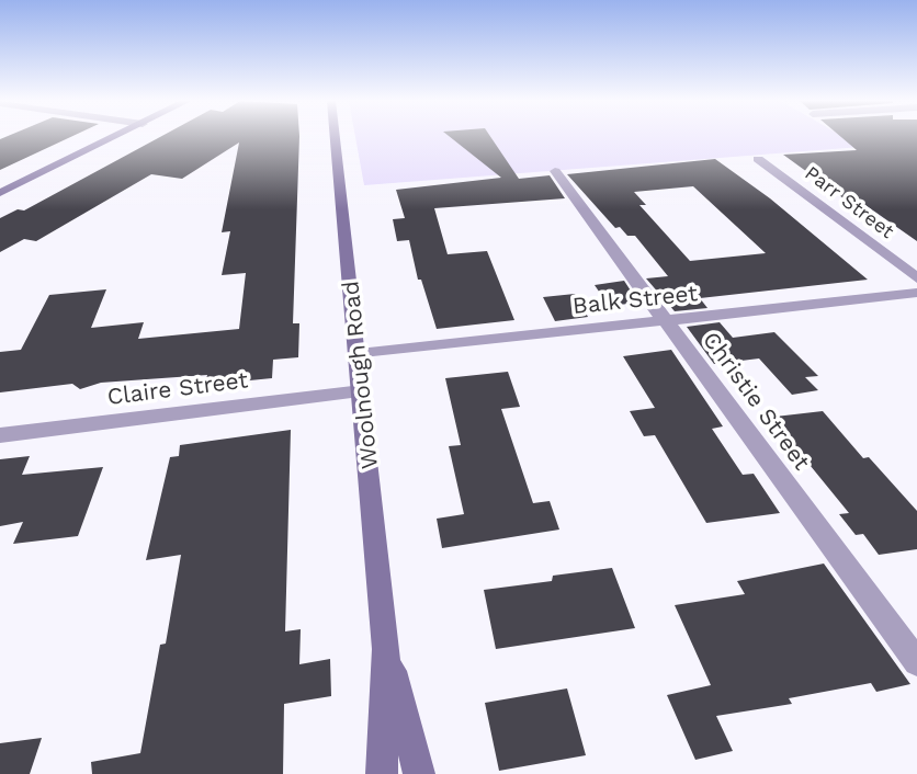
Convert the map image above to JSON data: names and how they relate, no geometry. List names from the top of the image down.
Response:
{
  "streets": {
    "street": [
      "Parr Street",
      "Balk Street",
      "Woolnough Road",
      "Claire Street",
      "Christie Street"
    ]
  },
  "crossings": [
    ["Balk Street", "Woolnough Road"],
    ["Balk Street", "Christie Street"],
    ["Woolnough Road", "Claire Street"]
  ]
}
